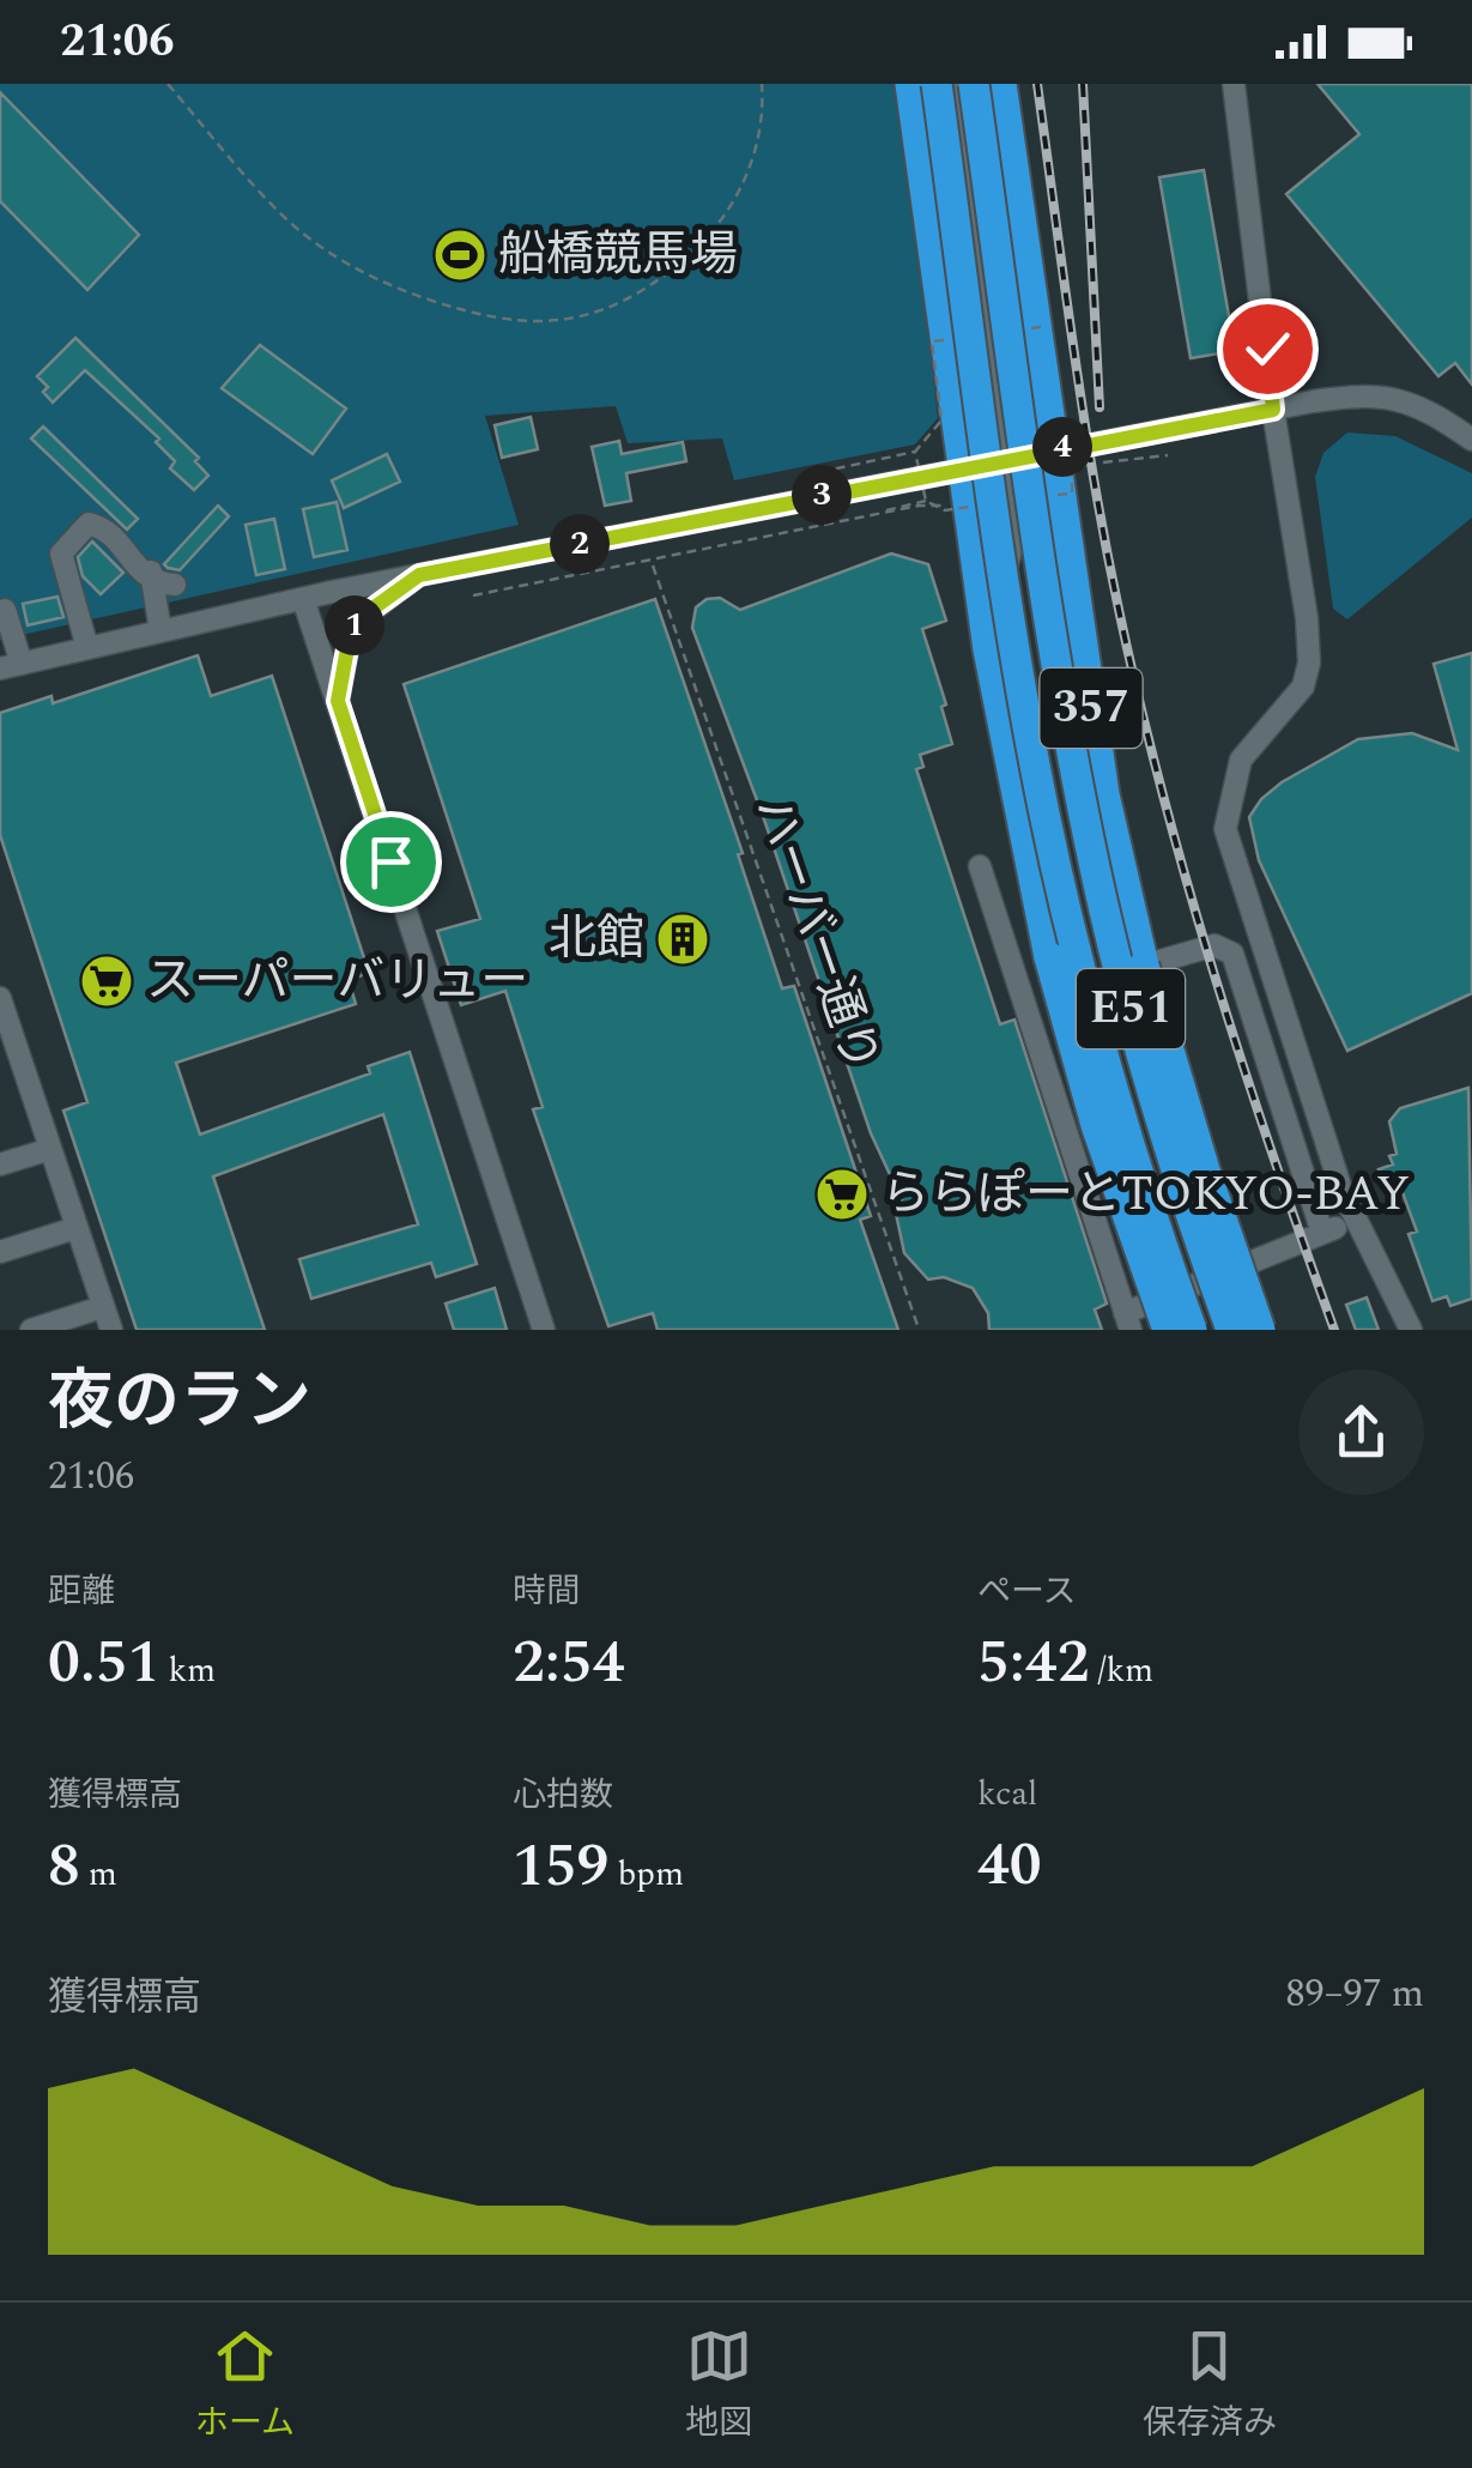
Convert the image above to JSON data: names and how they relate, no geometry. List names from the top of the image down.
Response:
{
  "streets": {
    "highway": ["357", "E51"],
    "path": ["ハーバー通り"]
  },
  "places": {
    "sports": ["船橋競馬場"],
    "building": ["北館"],
    "supermarket": ["スーパーバリュー", "ららぽーとTOKYO-BAY"]
  },
  "page": {
    "status": "21:06",
    "pins": [
      "4",
      "3",
      "2",
      "1"
    ],
    "heading": ["夜のラン", "21:06"],
    "stats": [
      ["距離", "0.51 km"],
      ["時間", "2:54"],
      ["ペース", "5:42 /km"],
      ["獲得標高", "8 m"],
      ["心拍数", "159 bpm"],
      ["kcal", "40"]
    ],
    "chart": ["獲得標高", "89–97 m"],
    "tabs": ["ホーム", "地図", "保存済み"]
  }
}
